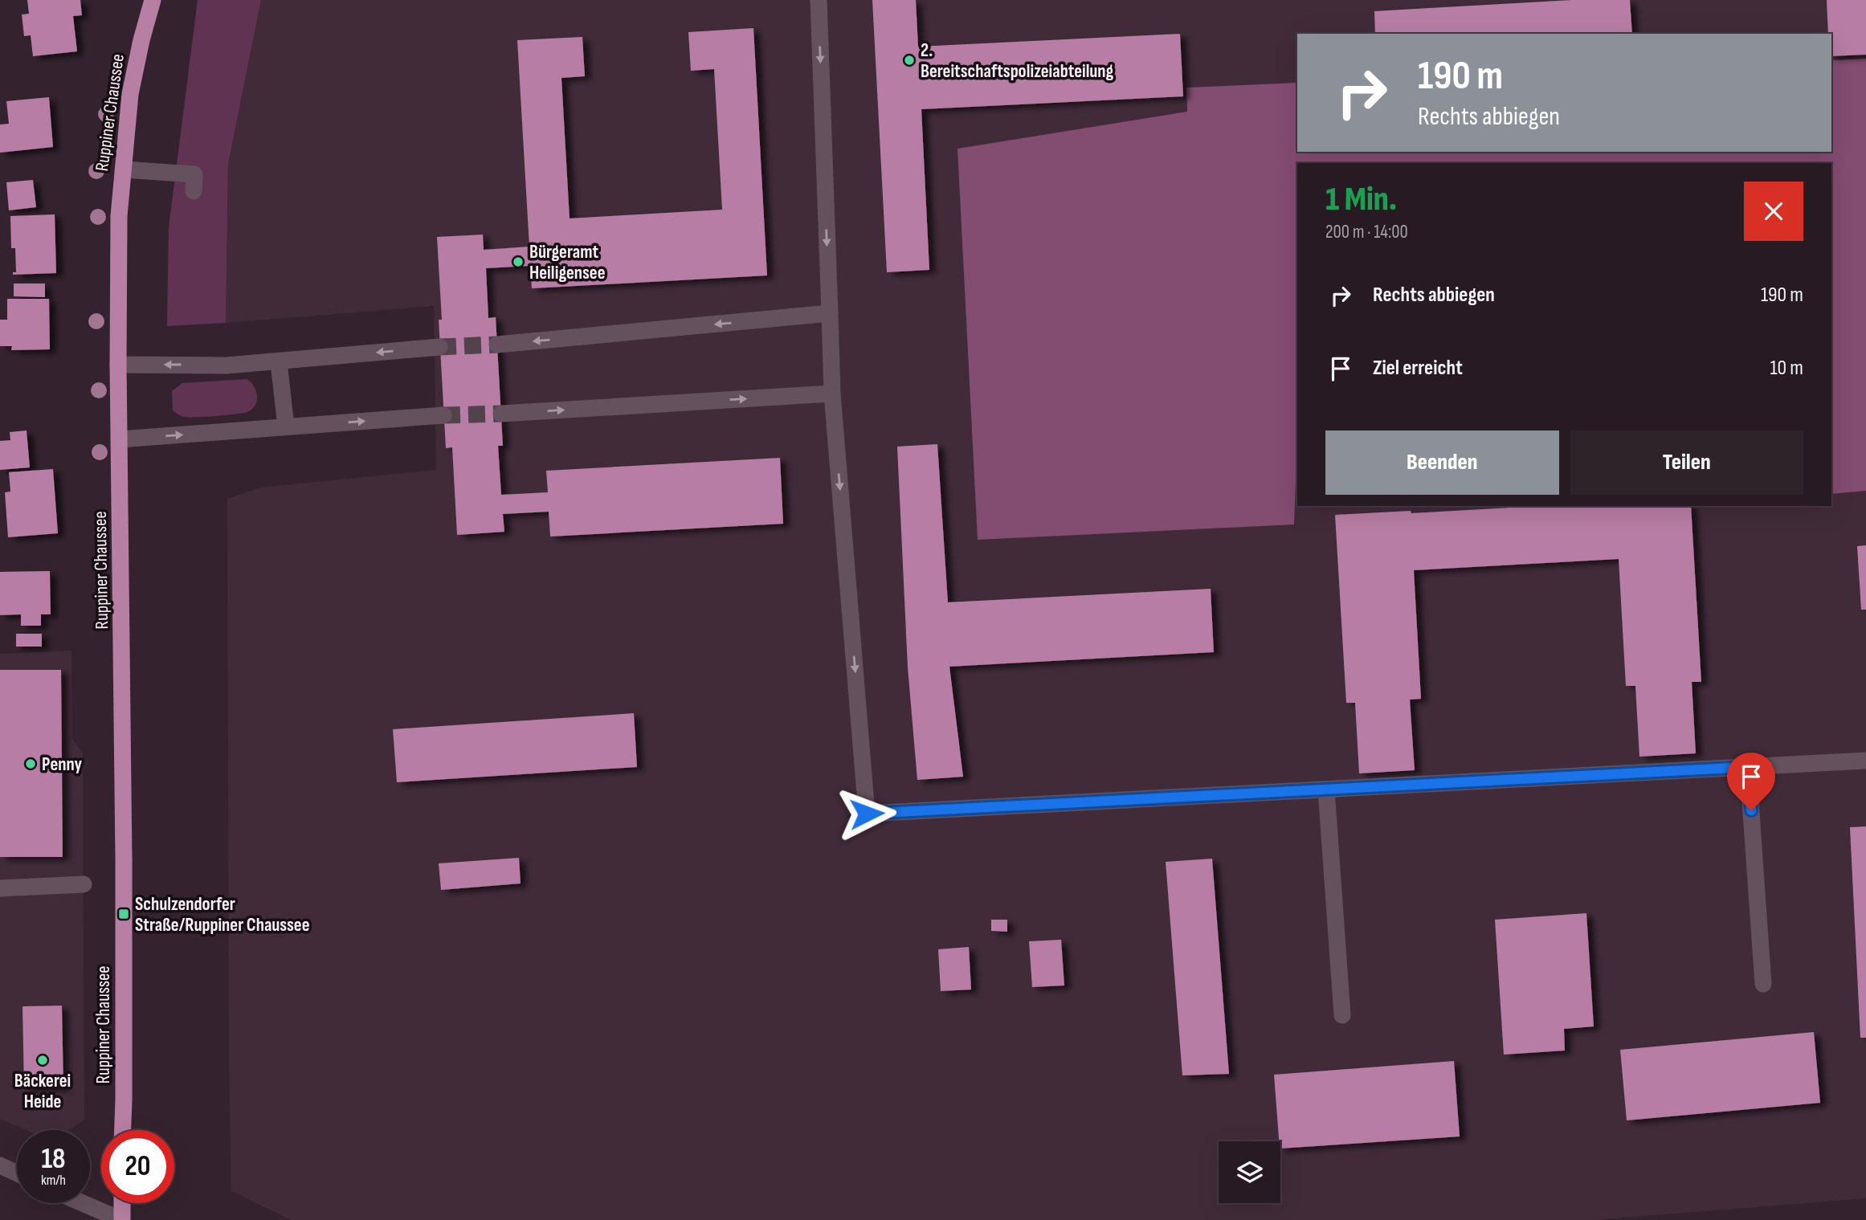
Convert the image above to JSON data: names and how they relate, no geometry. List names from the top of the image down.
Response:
{
  "streets": {
    "main road": ["Ruppiner Chaussee"]
  },
  "places": {
    "other": [
      "2. Bereitschaftspolizeiabteilung",
      "Bürgeramt Heiligensee",
      "Penny",
      "Bäckerei Heide"
    ],
    "transit": ["Schulzendorfer Straße/Ruppiner Chaussee"]
  },
  "page": {
    "turn": ["190 m", "Rechts abbiegen"],
    "heading": ["1 Min.", "200 m · 14:00"],
    "list": [
      {
        "name": "Rechts abbiegen",
        "value": "190 m"
      },
      {
        "name": "Ziel erreicht",
        "value": "10 m"
      }
    ],
    "buttons": ["Beenden", "Teilen"],
    "speed": "18 km/h",
    "limit": "20"
  }
}
